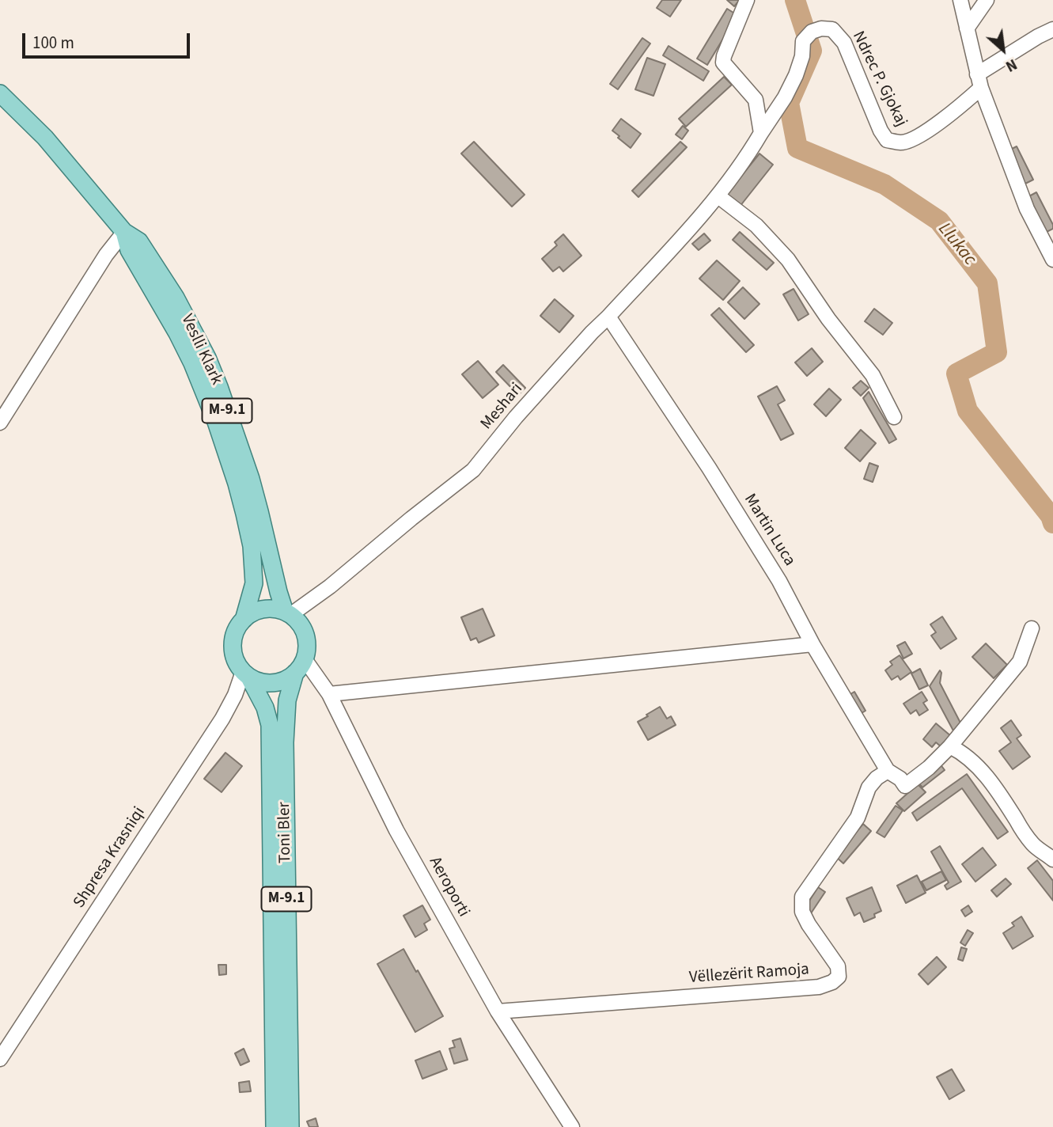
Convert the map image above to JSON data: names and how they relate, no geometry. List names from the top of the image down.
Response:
{
  "streets": {
    "main road": ["Veslli Klark", "M-9.1", "Toni Bler"],
    "street": [
      "Ndrec P. Gjokaj",
      "Meshari",
      "Martin Luca",
      "Shpresa Krasniqi",
      "Aeroporti",
      "Vëllezërit Ramoja"
    ]
  },
  "crossings": [
    ["Ndrec P. Gjokaj", "Meshari"],
    ["Veslli Klark", "Meshari"],
    ["Veslli Klark", "M-9.1"],
    ["Veslli Klark", "Toni Bler"],
    ["Veslli Klark", "Shpresa Krasniqi"],
    ["Veslli Klark", "Aeroporti"],
    ["Meshari", "M-9.1"],
    ["Meshari", "Martin Luca"],
    ["Meshari", "Toni Bler"],
    ["Meshari", "Shpresa Krasniqi"],
    ["Meshari", "Aeroporti"],
    ["M-9.1", "Toni Bler"],
    ["M-9.1", "Shpresa Krasniqi"],
    ["M-9.1", "Aeroporti"],
    ["Martin Luca", "Vëllezërit Ramoja"],
    ["Toni Bler", "Shpresa Krasniqi"],
    ["Toni Bler", "Aeroporti"],
    ["Shpresa Krasniqi", "Aeroporti"],
    ["Aeroporti", "Vëllezërit Ramoja"]
  ],
  "water": ["Llukac"],
  "scale_bar": "100 m",
  "north": "bottom right"
}
